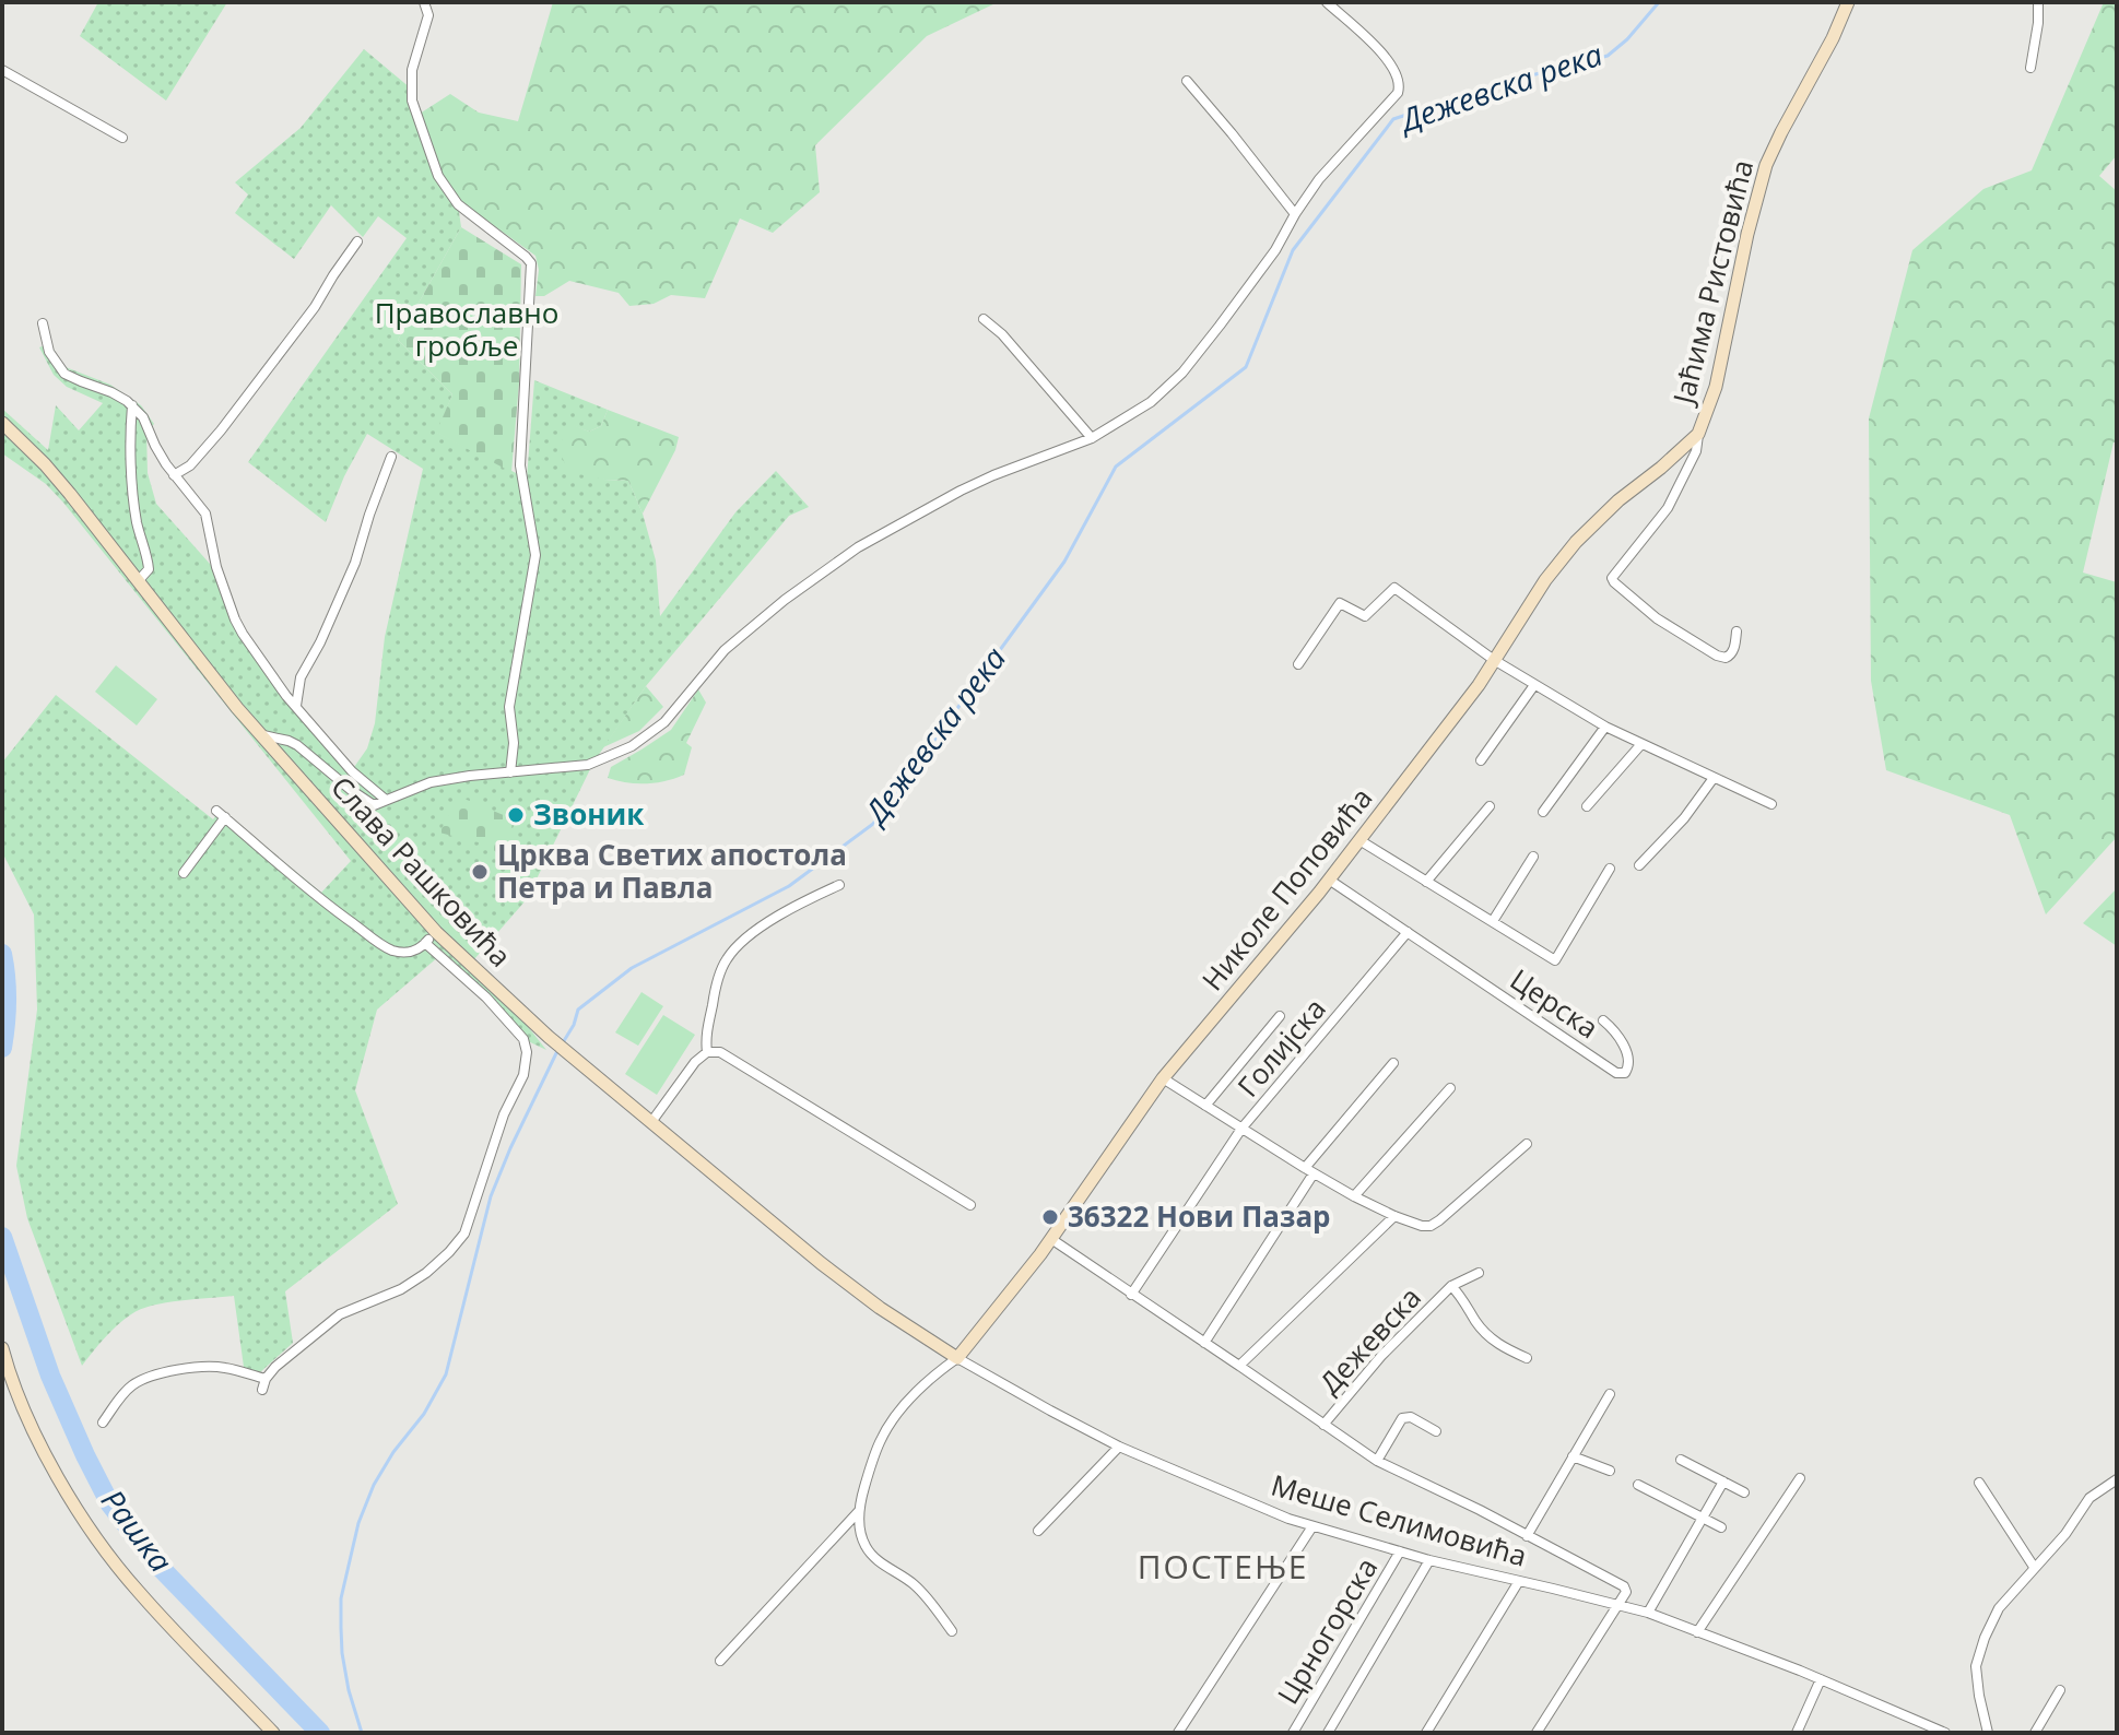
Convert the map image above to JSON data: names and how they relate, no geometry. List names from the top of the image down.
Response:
{
  "streets": {
    "main road": [
      "Јаћима Ристовића",
      "Слава Рашковића",
      "Николе Поповића",
      "Меше Селимовића"
    ],
    "street": [
      "Церска",
      "Голијска",
      "Дежевска",
      "Црногорска"
    ]
  },
  "crossings": [
    ["Јаћима Ристовића", "Николе Поповића"],
    ["Слава Рашковића", "Меше Селимовића"],
    ["Николе Поповића", "Церска"],
    ["Николе Поповића", "Голијска"],
    ["Николе Поповића", "Дежевска"],
    ["Николе Поповића", "Меше Селимовића"],
    ["Церска", "Голијска"],
    ["Дежевска", "Меше Селимовића"],
    ["Меше Селимовића", "Црногорска"]
  ],
  "districts": ["ПОСТЕЊЕ"],
  "water": ["Дежевска река", "Рашка"],
  "parks": ["Православно гробље"],
  "places": ["Звоник", "Црква Светих апостола Петра и Павла", "36322 Нови Пазар"]
}
